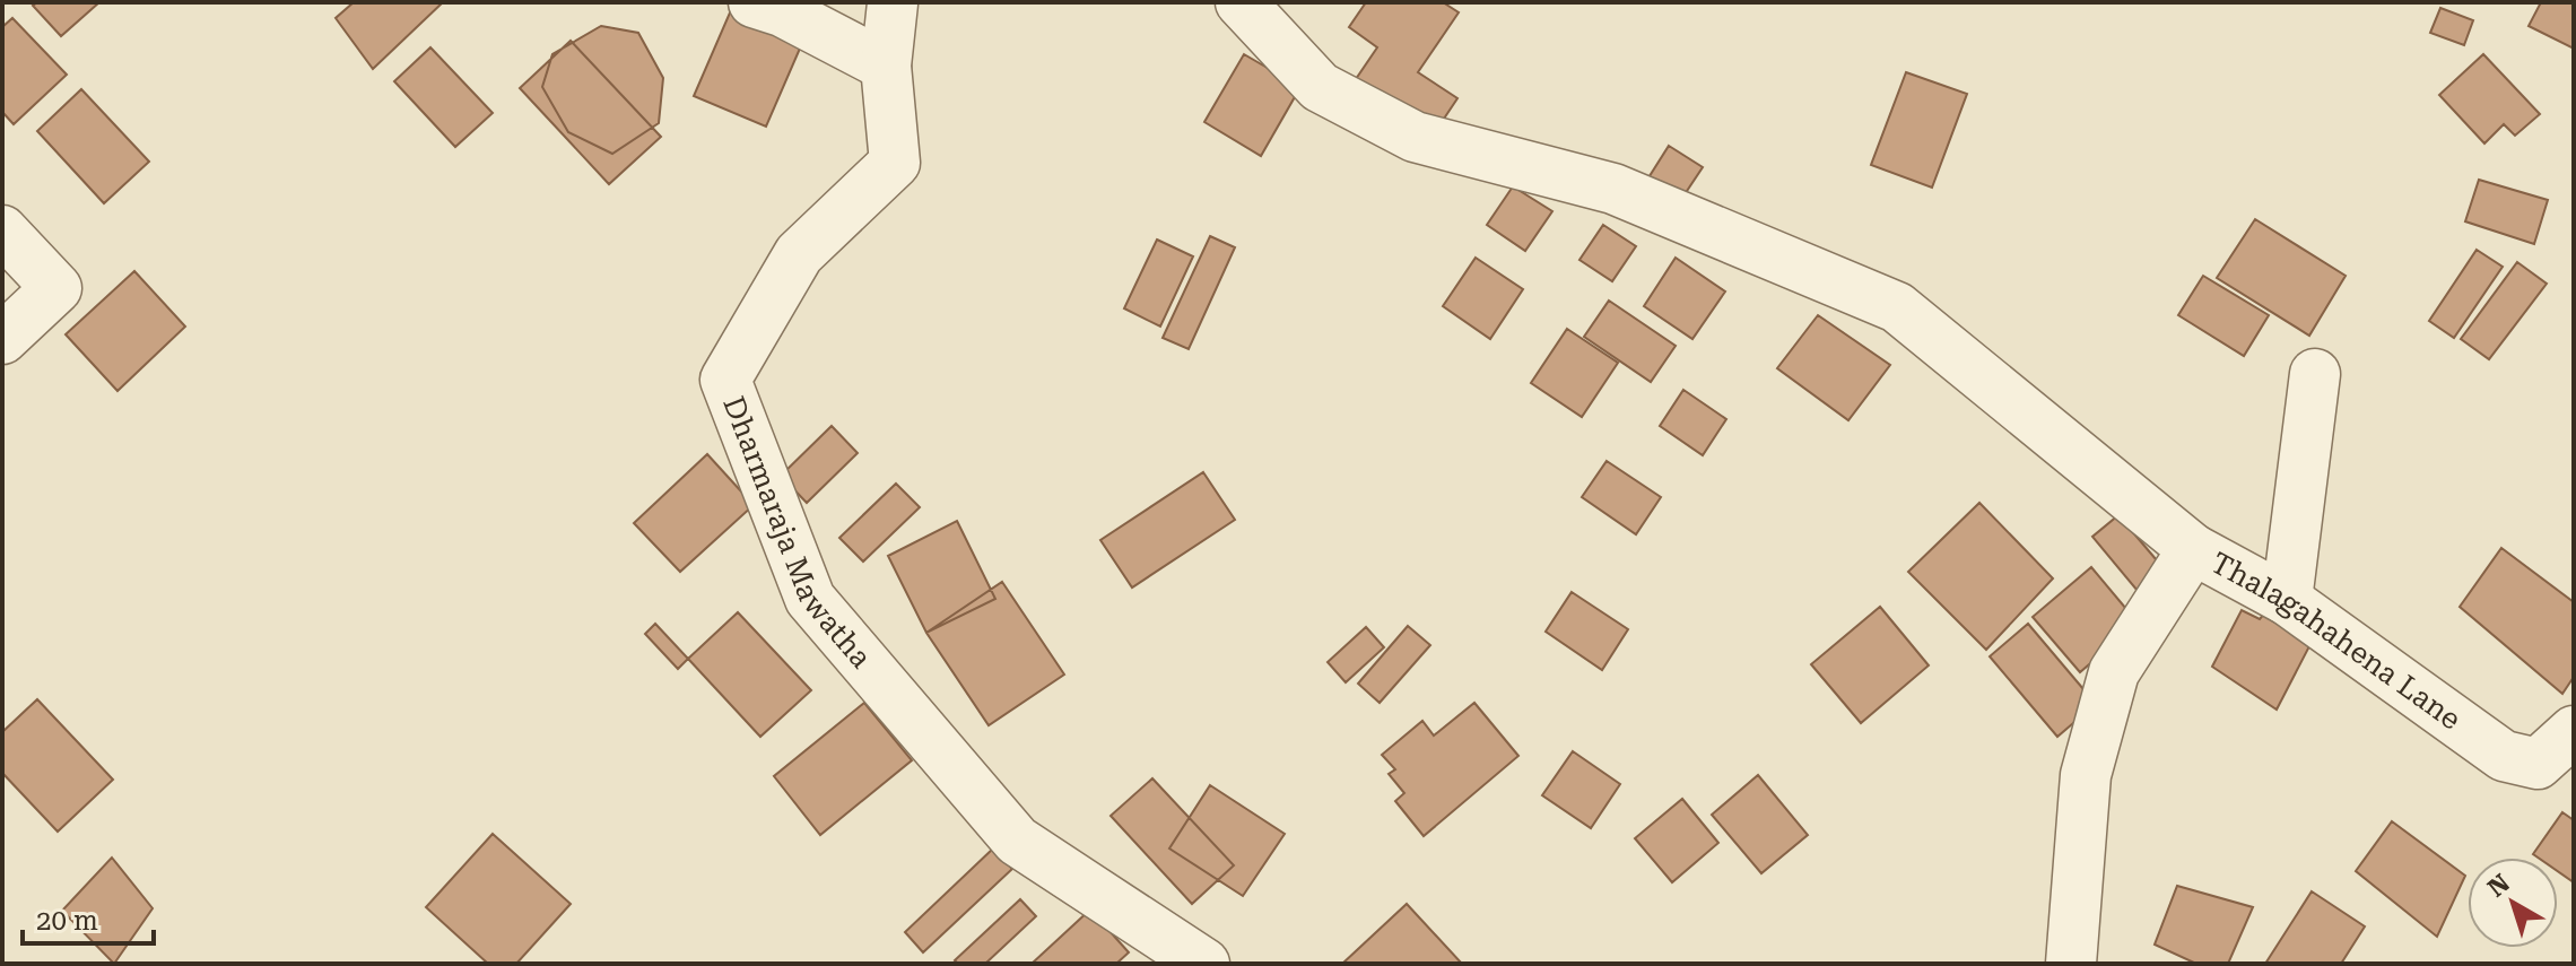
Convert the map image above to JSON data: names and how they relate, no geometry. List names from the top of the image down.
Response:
{
  "streets": {
    "street": ["Dharmaraja Mawatha", "Thalagahahena Lane"]
  },
  "scale_bar": "20 m",
  "north": "top left"
}
